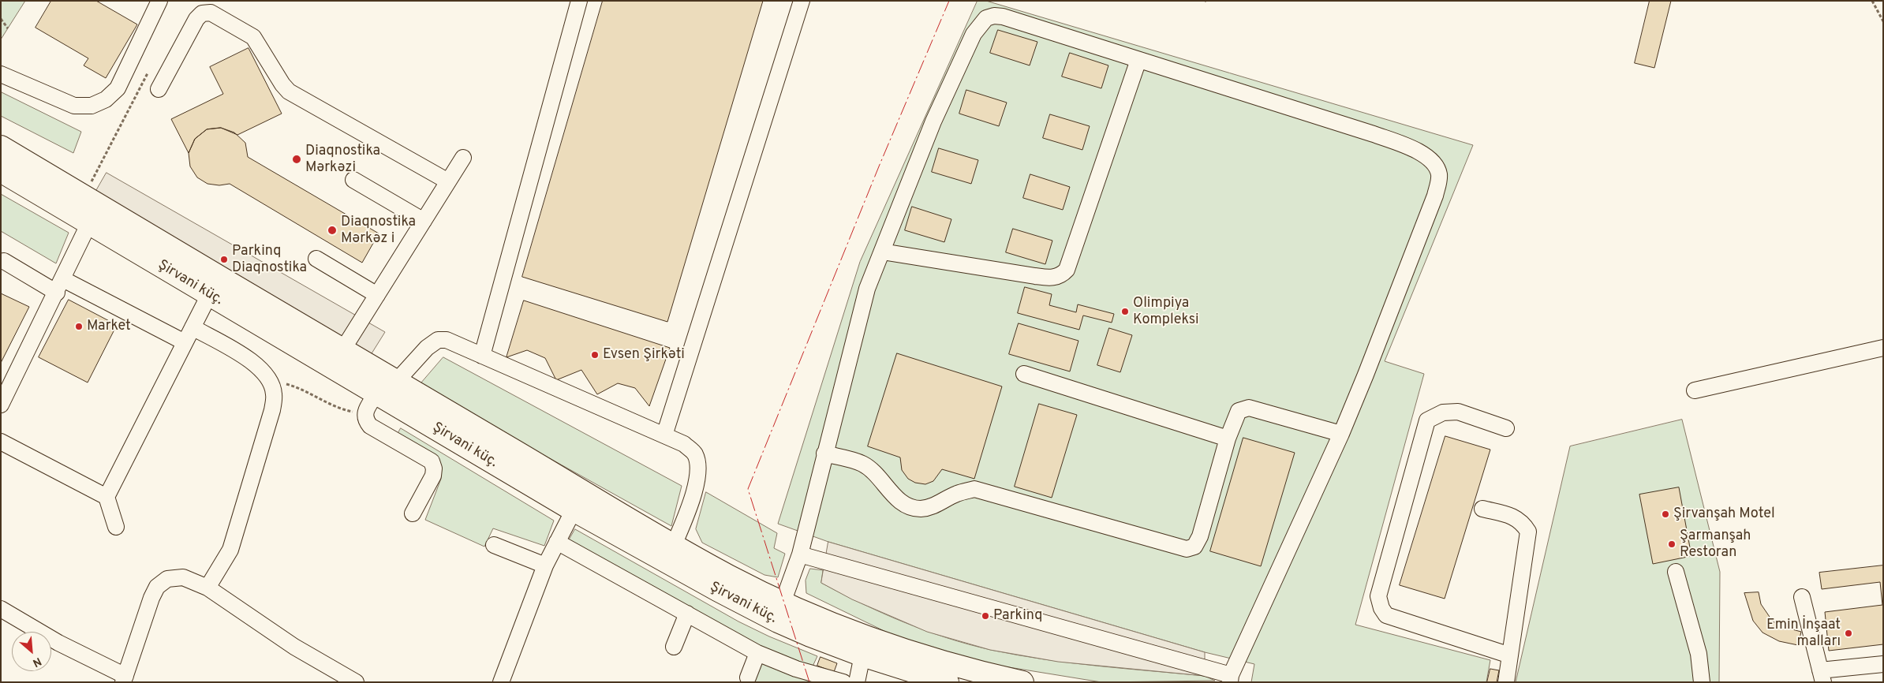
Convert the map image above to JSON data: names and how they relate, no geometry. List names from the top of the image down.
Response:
{
  "streets": {
    "highway": ["Şirvani küç."]
  },
  "places": [
    "Diaqnostika Mərkəzi",
    "Diaqnostika Mərkəz i",
    "Parkinq Diaqnostika",
    "Olimpiya Kompleksi",
    "Market",
    "Evsen Şirkəti",
    "Şirvanşah Motel",
    "Şarmanşah Restoran",
    "Parkinq",
    "Emin İnşaat malları"
  ],
  "north": "bottom right"
}
